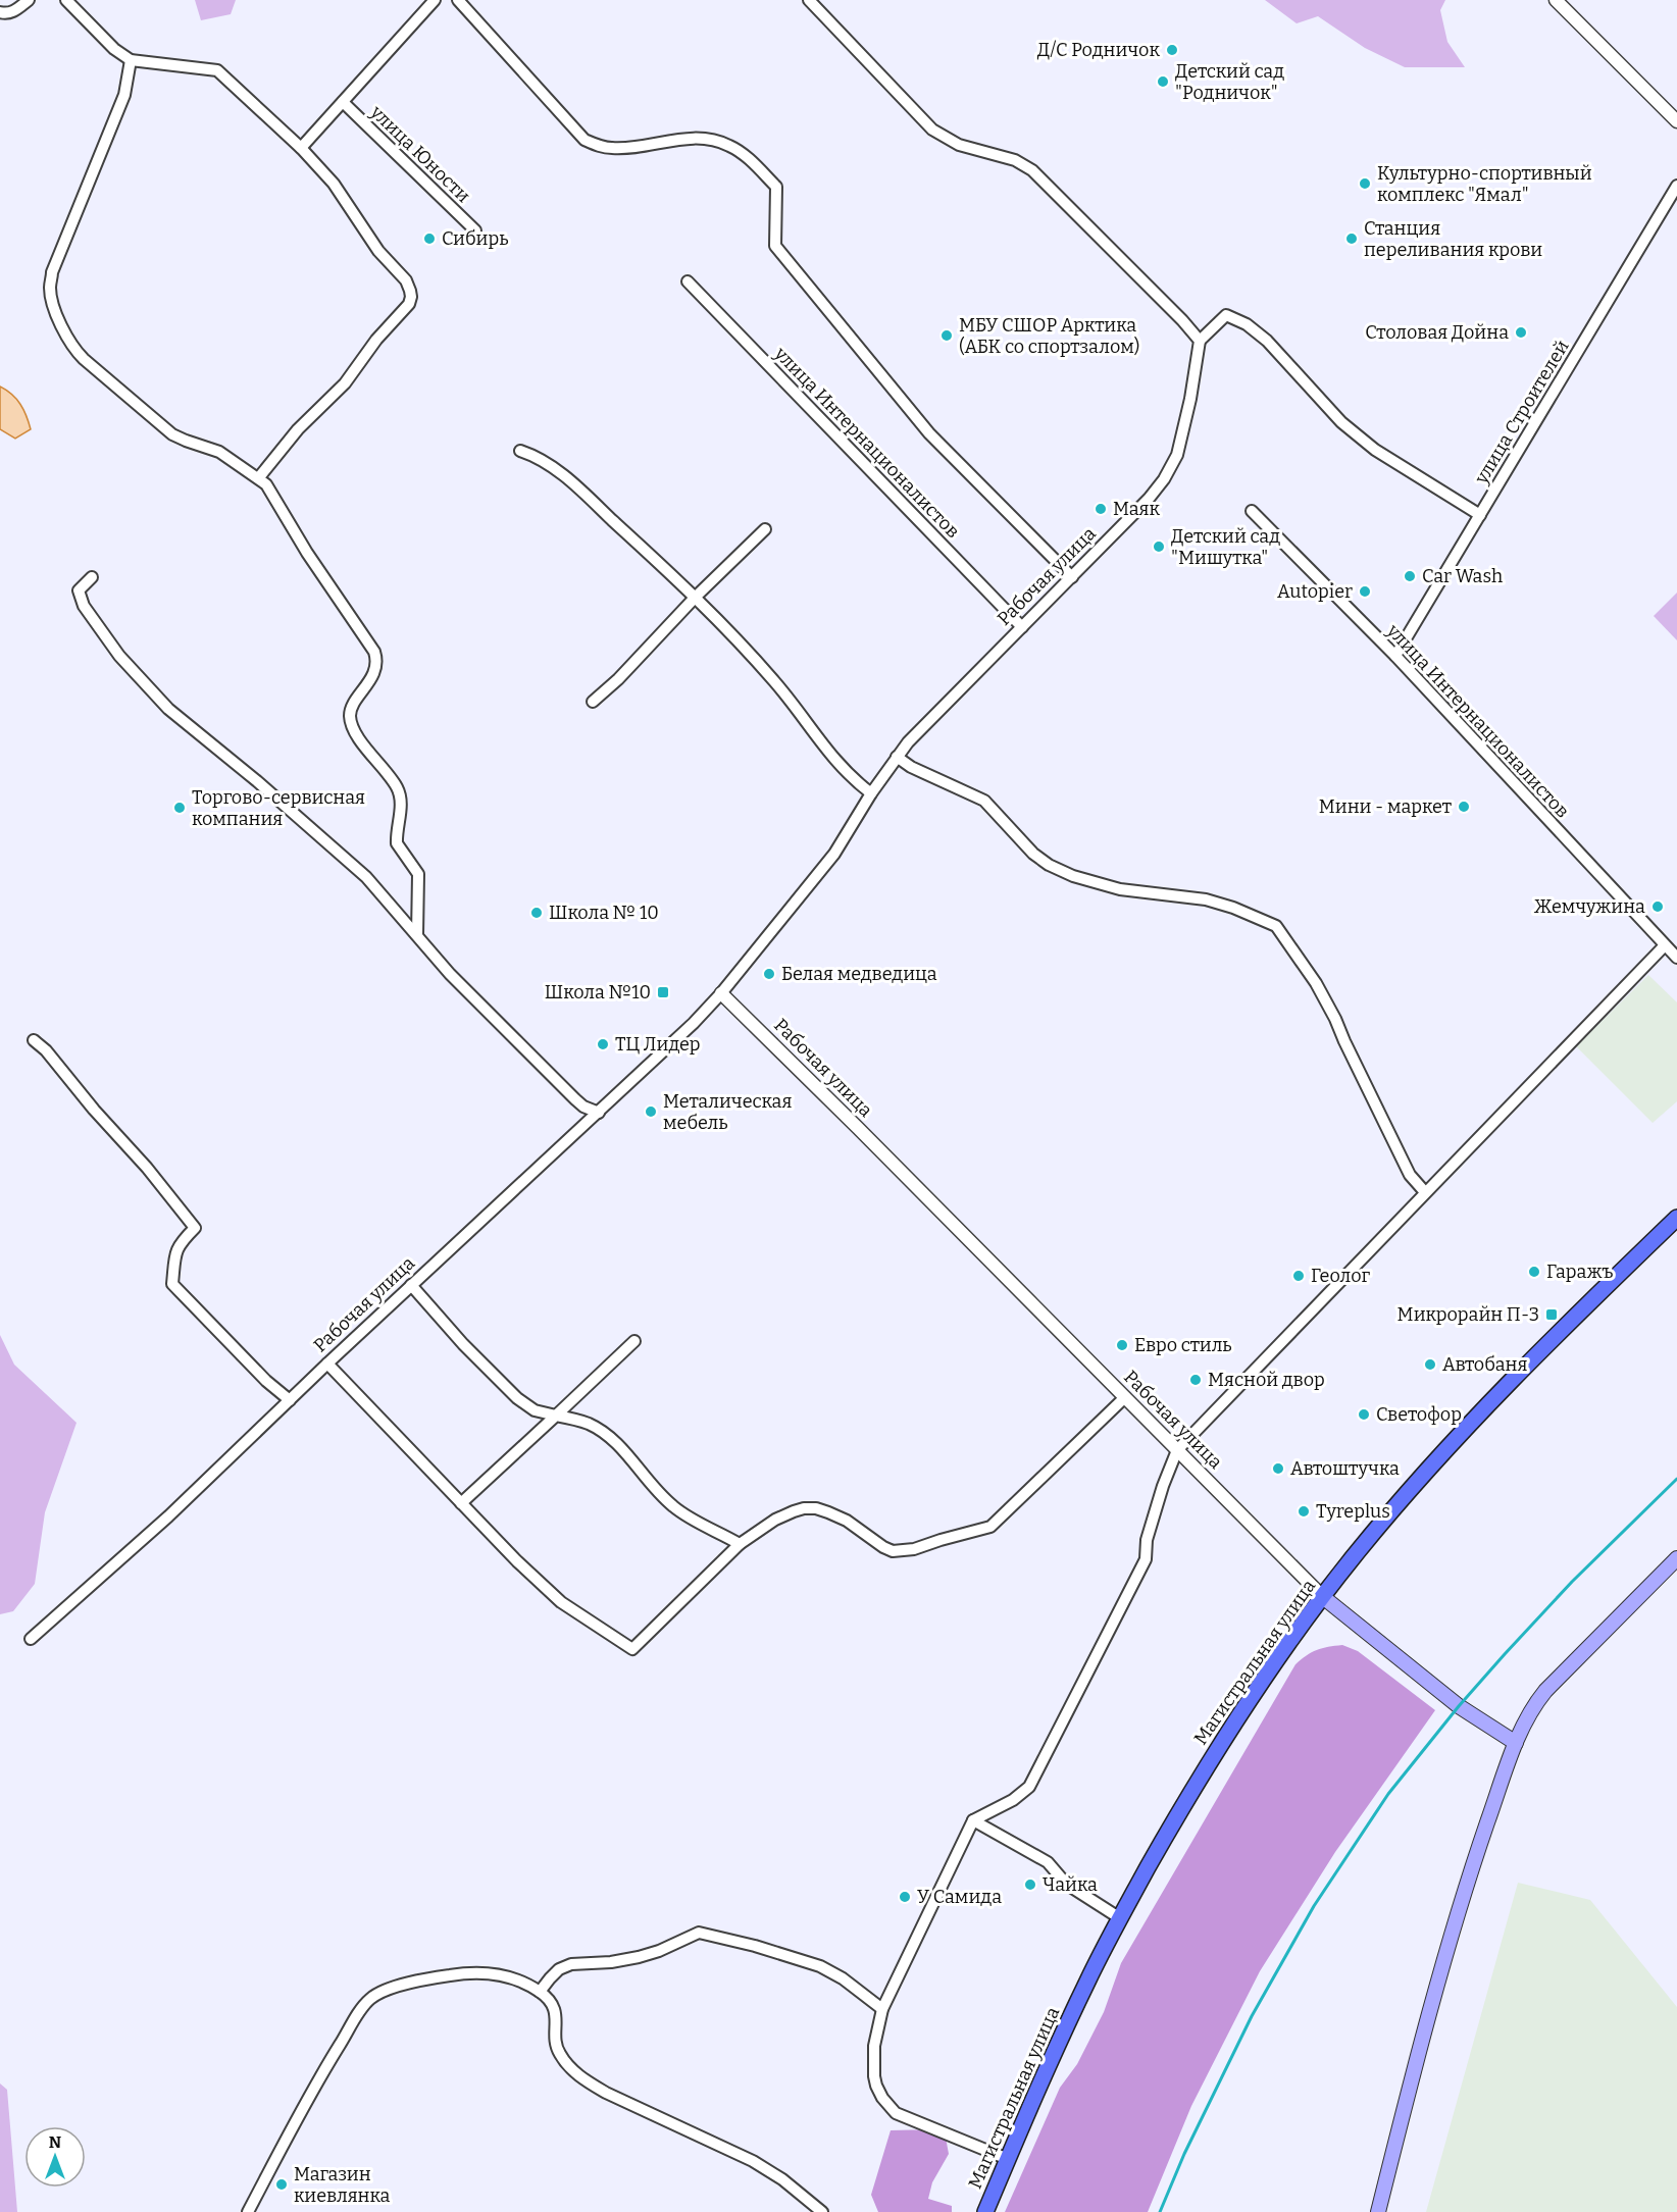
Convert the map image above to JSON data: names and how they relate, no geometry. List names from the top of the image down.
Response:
{
  "streets": {
    "main road": ["Рабочая улица", "Магистральная улица"],
    "street": ["улица Юности", "улица Строителей", "улица Интернационалистов"]
  },
  "crossings": [
    ["улица Строителей", "улица Интернационалистов"],
    ["улица Интернационалистов", "Рабочая улица"],
    ["Рабочая улица", "Магистральная улица"]
  ],
  "places": {
    "other": [
      "Д/С Родничок",
      "Детский сад \"Родничок\"",
      "Культурно-спортивный комплекс \"Ямал\"",
      "Сибирь",
      "Станция переливания крови",
      "Столовая Дойна",
      "МБУ СШОР Арктика (АБК со спортзалом)",
      "Маяк",
      "Детский сад \"Мишутка\"",
      "Car Wash",
      "Autopier",
      "Мини - маркет",
      "Торгово-сервисная компания",
      "Жемчужина",
      "Школа № 10",
      "Белая медведица",
      "ТЦ Лидер",
      "Металическая мебель",
      "Гаражъ",
      "Геолог",
      "Евро стиль",
      "Автобаня",
      "Мясной двор",
      "Светофор",
      "Автоштучка",
      "Tyreplus",
      "Чайка",
      "У Самида",
      "Магазин киевлянка"
    ],
    "transit": ["Школа №10", "Микрорайн П-3"]
  },
  "north": "top"
}
